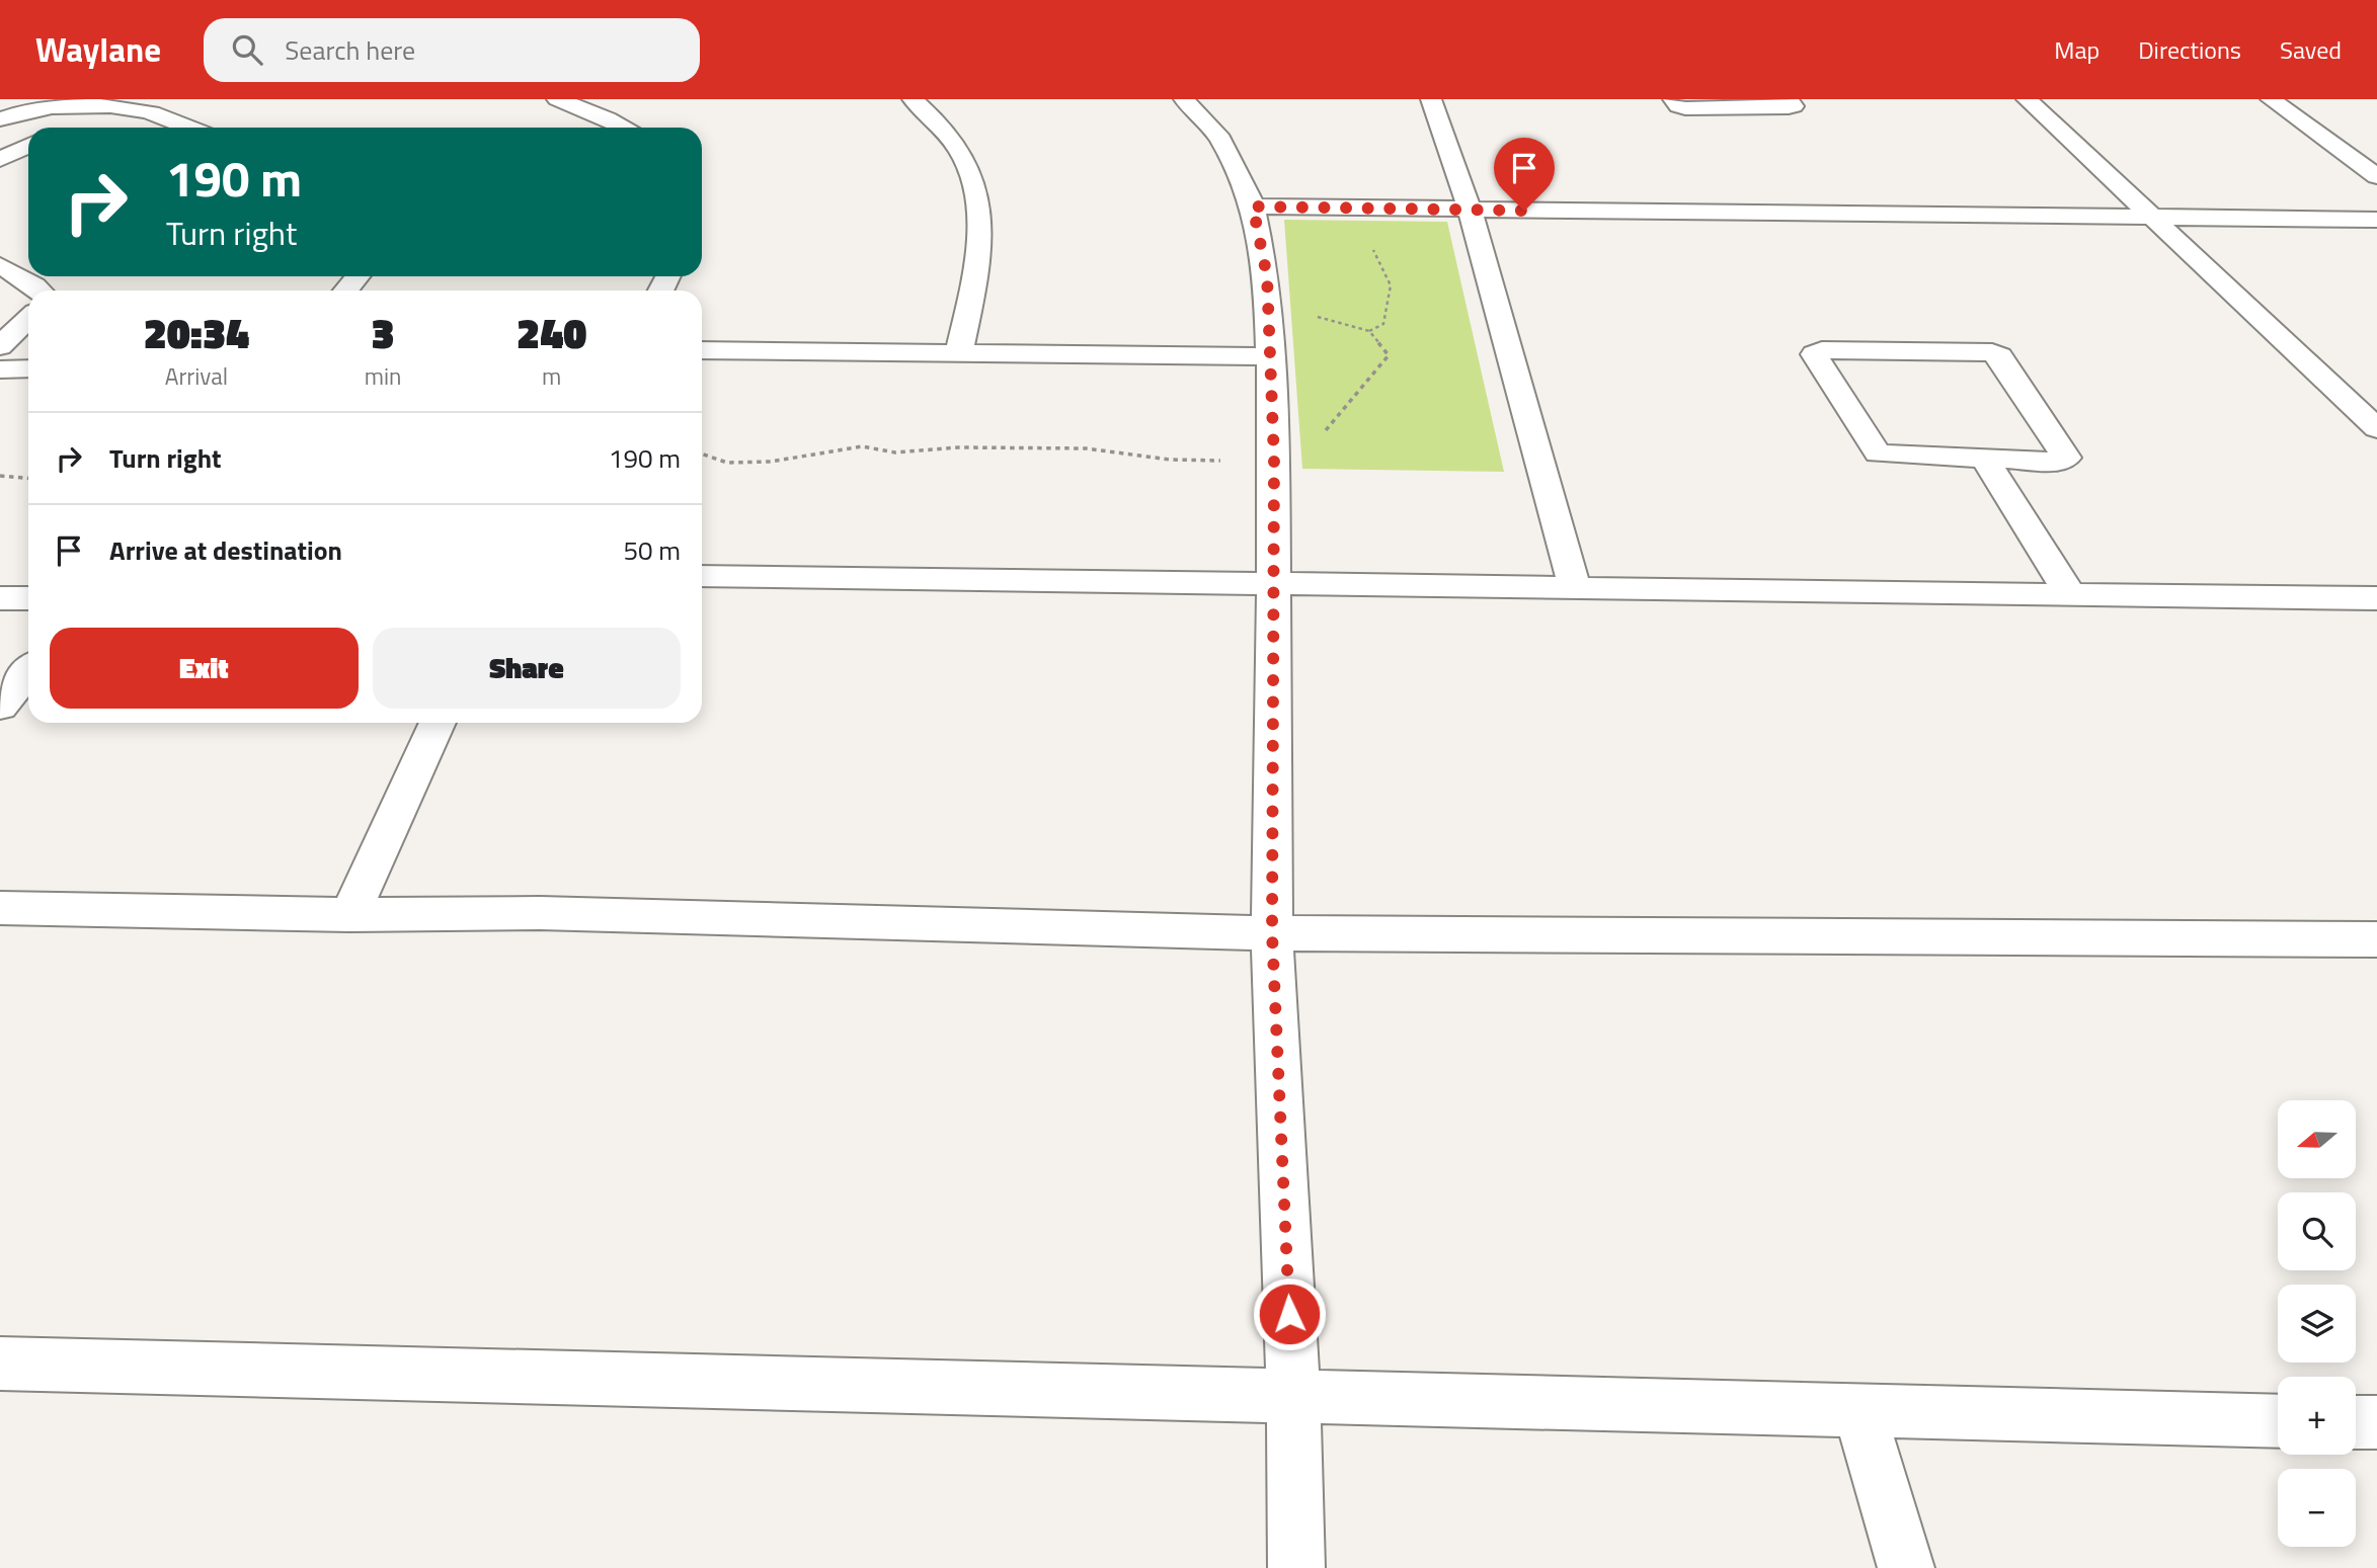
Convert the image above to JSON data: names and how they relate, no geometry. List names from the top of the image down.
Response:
{
  "north": "left",
  "page": {
    "header": "Waylane",
    "search": "Search here",
    "nav": ["Map", "Directions", "Saved"],
    "turn": ["190 m", "Turn right"],
    "eta": [
      "20:34",
      "Arrival",
      "3",
      "min",
      "240",
      "m"
    ],
    "list": [
      {
        "name": "Turn right",
        "value": "190 m"
      },
      {
        "name": "Arrive at destination",
        "value": "50 m"
      }
    ],
    "buttons": ["Exit", "Share"],
    "map_buttons": ["+", "−"]
  }
}
